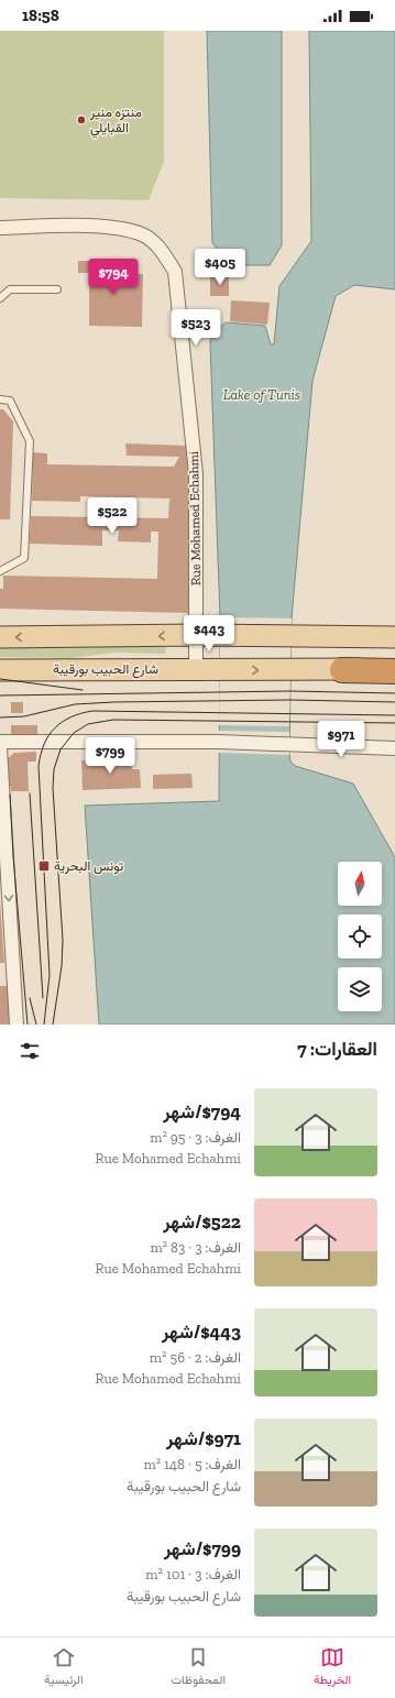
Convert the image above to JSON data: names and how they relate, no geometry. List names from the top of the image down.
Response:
{
  "streets": {
    "main road": ["شارع الحبيب بورقيبة"],
    "street": ["Rue Mohamed Echahmi"]
  },
  "crossings": [
    ["Rue Mohamed Echahmi", "شارع الحبيب بورقيبة"]
  ],
  "water": ["Lake of Tunis"],
  "places": {
    "other": ["منتزه منير القبايلي"],
    "transit": ["تونس البحرية"]
  },
  "north": "top",
  "page": {
    "status": "18:58",
    "price": [
      "$405",
      "$794",
      "$523",
      "$522",
      "$443",
      "$971",
      "$799"
    ],
    "heading": "العقارات: 7",
    "list": [
      {
        "name": "$794/شهر",
        "note": "الغرف: 3 · 95 m² · Rue Mohamed Echahmi"
      },
      {
        "name": "$522/شهر",
        "note": "الغرف: 3 · 83 m² · Rue Mohamed Echahmi"
      },
      {
        "name": "$443/شهر",
        "note": "الغرف: 2 · 56 m² · Rue Mohamed Echahmi"
      },
      {
        "name": "$971/شهر",
        "note": "الغرف: 5 · 148 m² · شارع الحبيب بورقيبة"
      },
      {
        "name": "$799/شهر",
        "note": "الغرف: 3 · 101 m² · شارع الحبيب بورقيبة"
      }
    ],
    "tabs": ["الخريطة", "المحفوظات", "الرئيسية"]
  }
}
